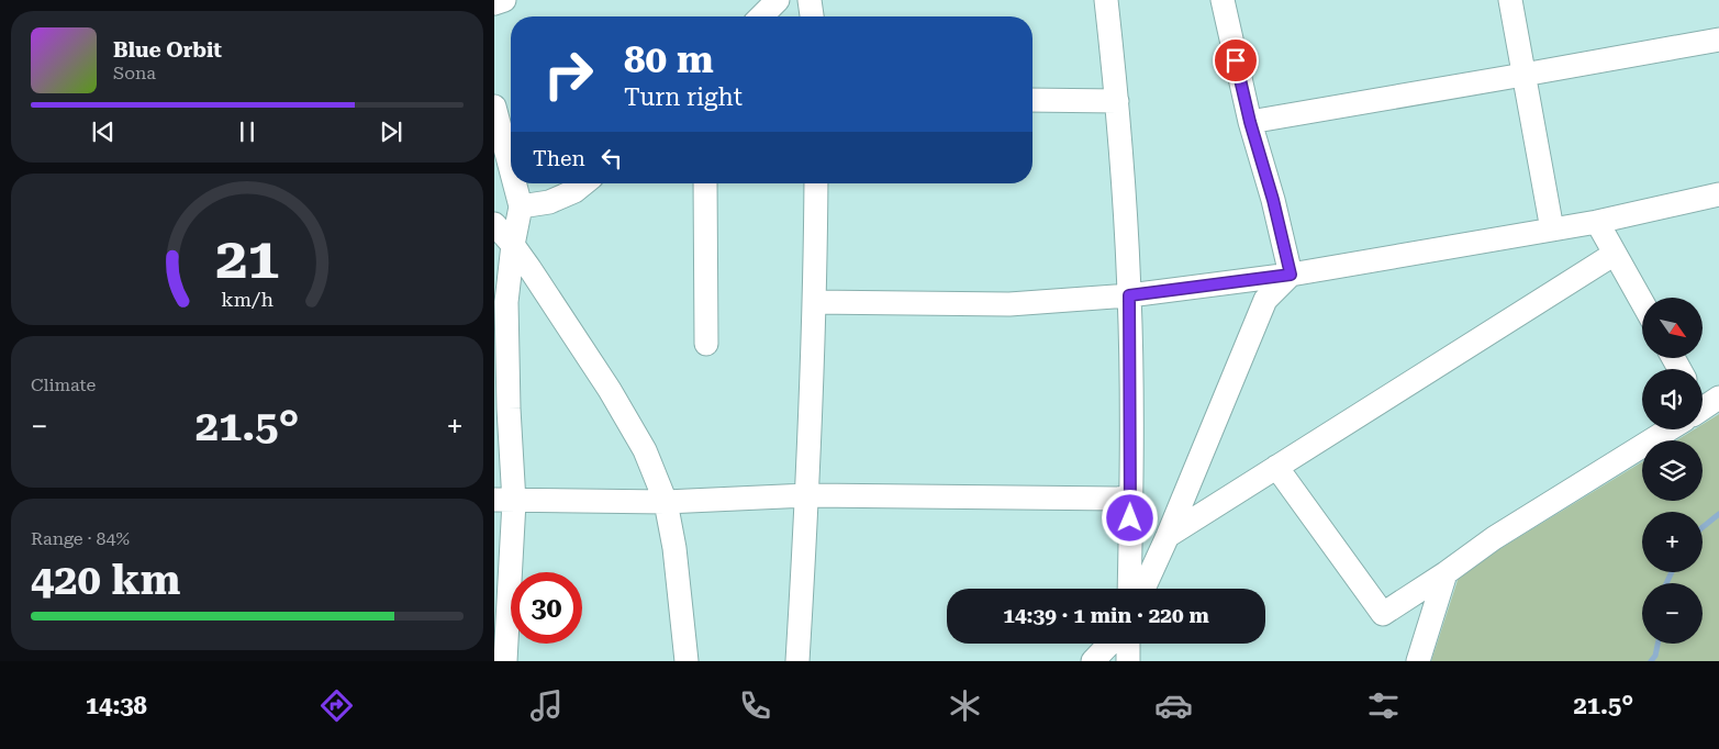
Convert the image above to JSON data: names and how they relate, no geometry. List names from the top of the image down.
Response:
{
  "north": "bottom right",
  "page": {
    "turn": ["80 m", "Turn right"],
    "song": ["Blue Orbit", "Sona"],
    "then": "Then",
    "map_buttons": ["+", "−"],
    "tile": [
      "Climate",
      ["Range · 84%", "420 km"]
    ],
    "heat": ["−", "21.5°", "+"],
    "limit": "30",
    "trip": "14:39 · 1 min · 220 m",
    "tabs": ["14:38", "21.5°"],
    "gauge": ["21", "km/h"]
  }
}
